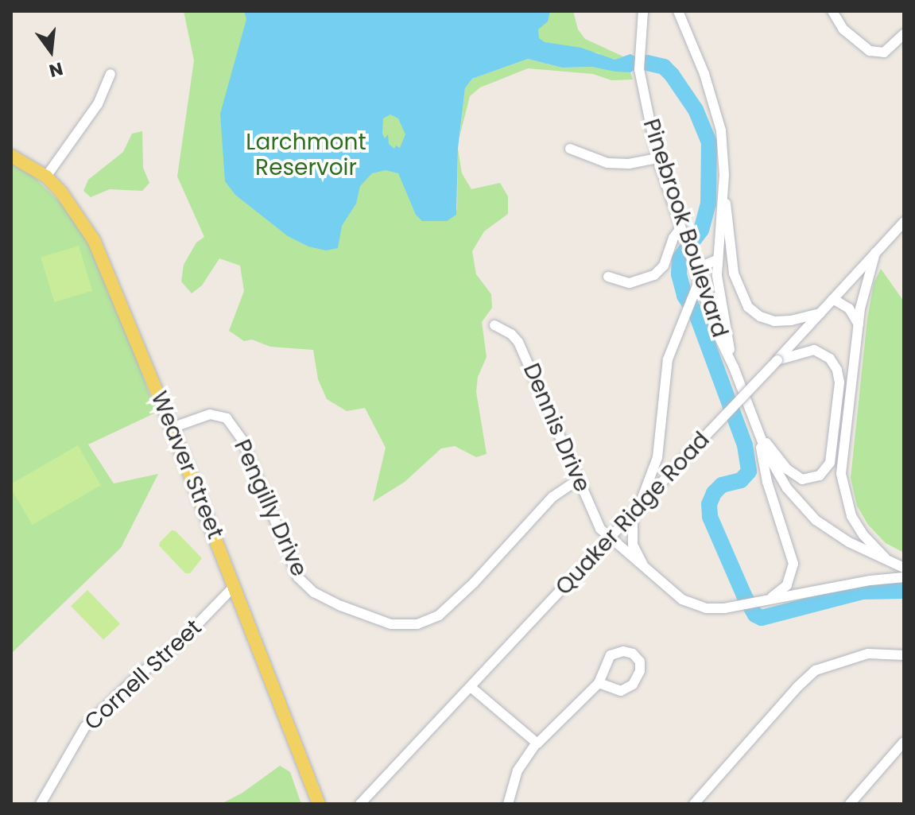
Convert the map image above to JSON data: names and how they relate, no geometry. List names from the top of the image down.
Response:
{
  "streets": {
    "main road": ["Weaver Street"],
    "street": [
      "Pinebrook Boulevard",
      "Dennis Drive",
      "Pengilly Drive",
      "Quaker Ridge Road",
      "Cornell Street"
    ]
  },
  "crossings": [
    ["Dennis Drive", "Pengilly Drive"],
    ["Dennis Drive", "Quaker Ridge Road"],
    ["Weaver Street", "Pengilly Drive"],
    ["Weaver Street", "Cornell Street"]
  ],
  "parks": ["Larchmont Reservoir"],
  "north": "bottom"
}
